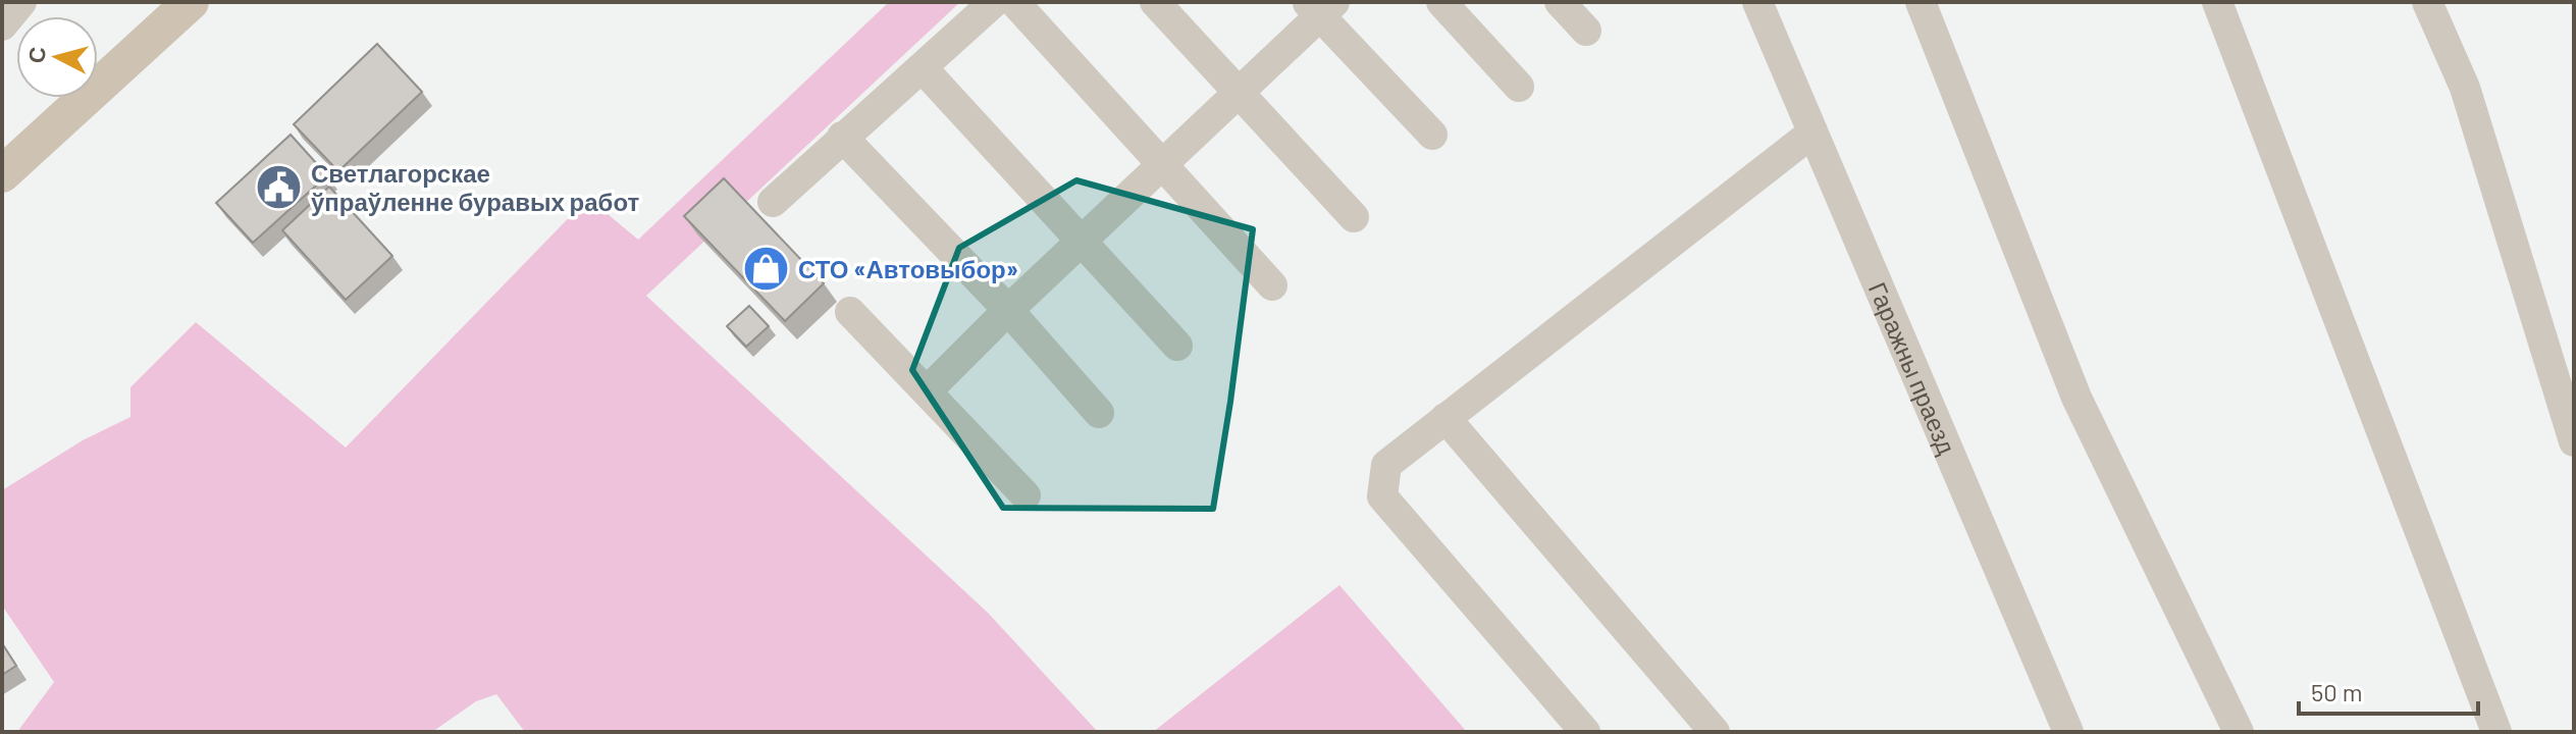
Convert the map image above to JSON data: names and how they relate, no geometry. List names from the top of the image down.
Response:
{
  "streets": {
    "lane": ["Гаражны праезд"]
  },
  "places": {
    "public building": ["Светлагорскае ўпраўленне буравых работ"],
    "shop": ["СТО «Автовыбор»"]
  },
  "scale_bar": "50 m",
  "north": "left"
}
